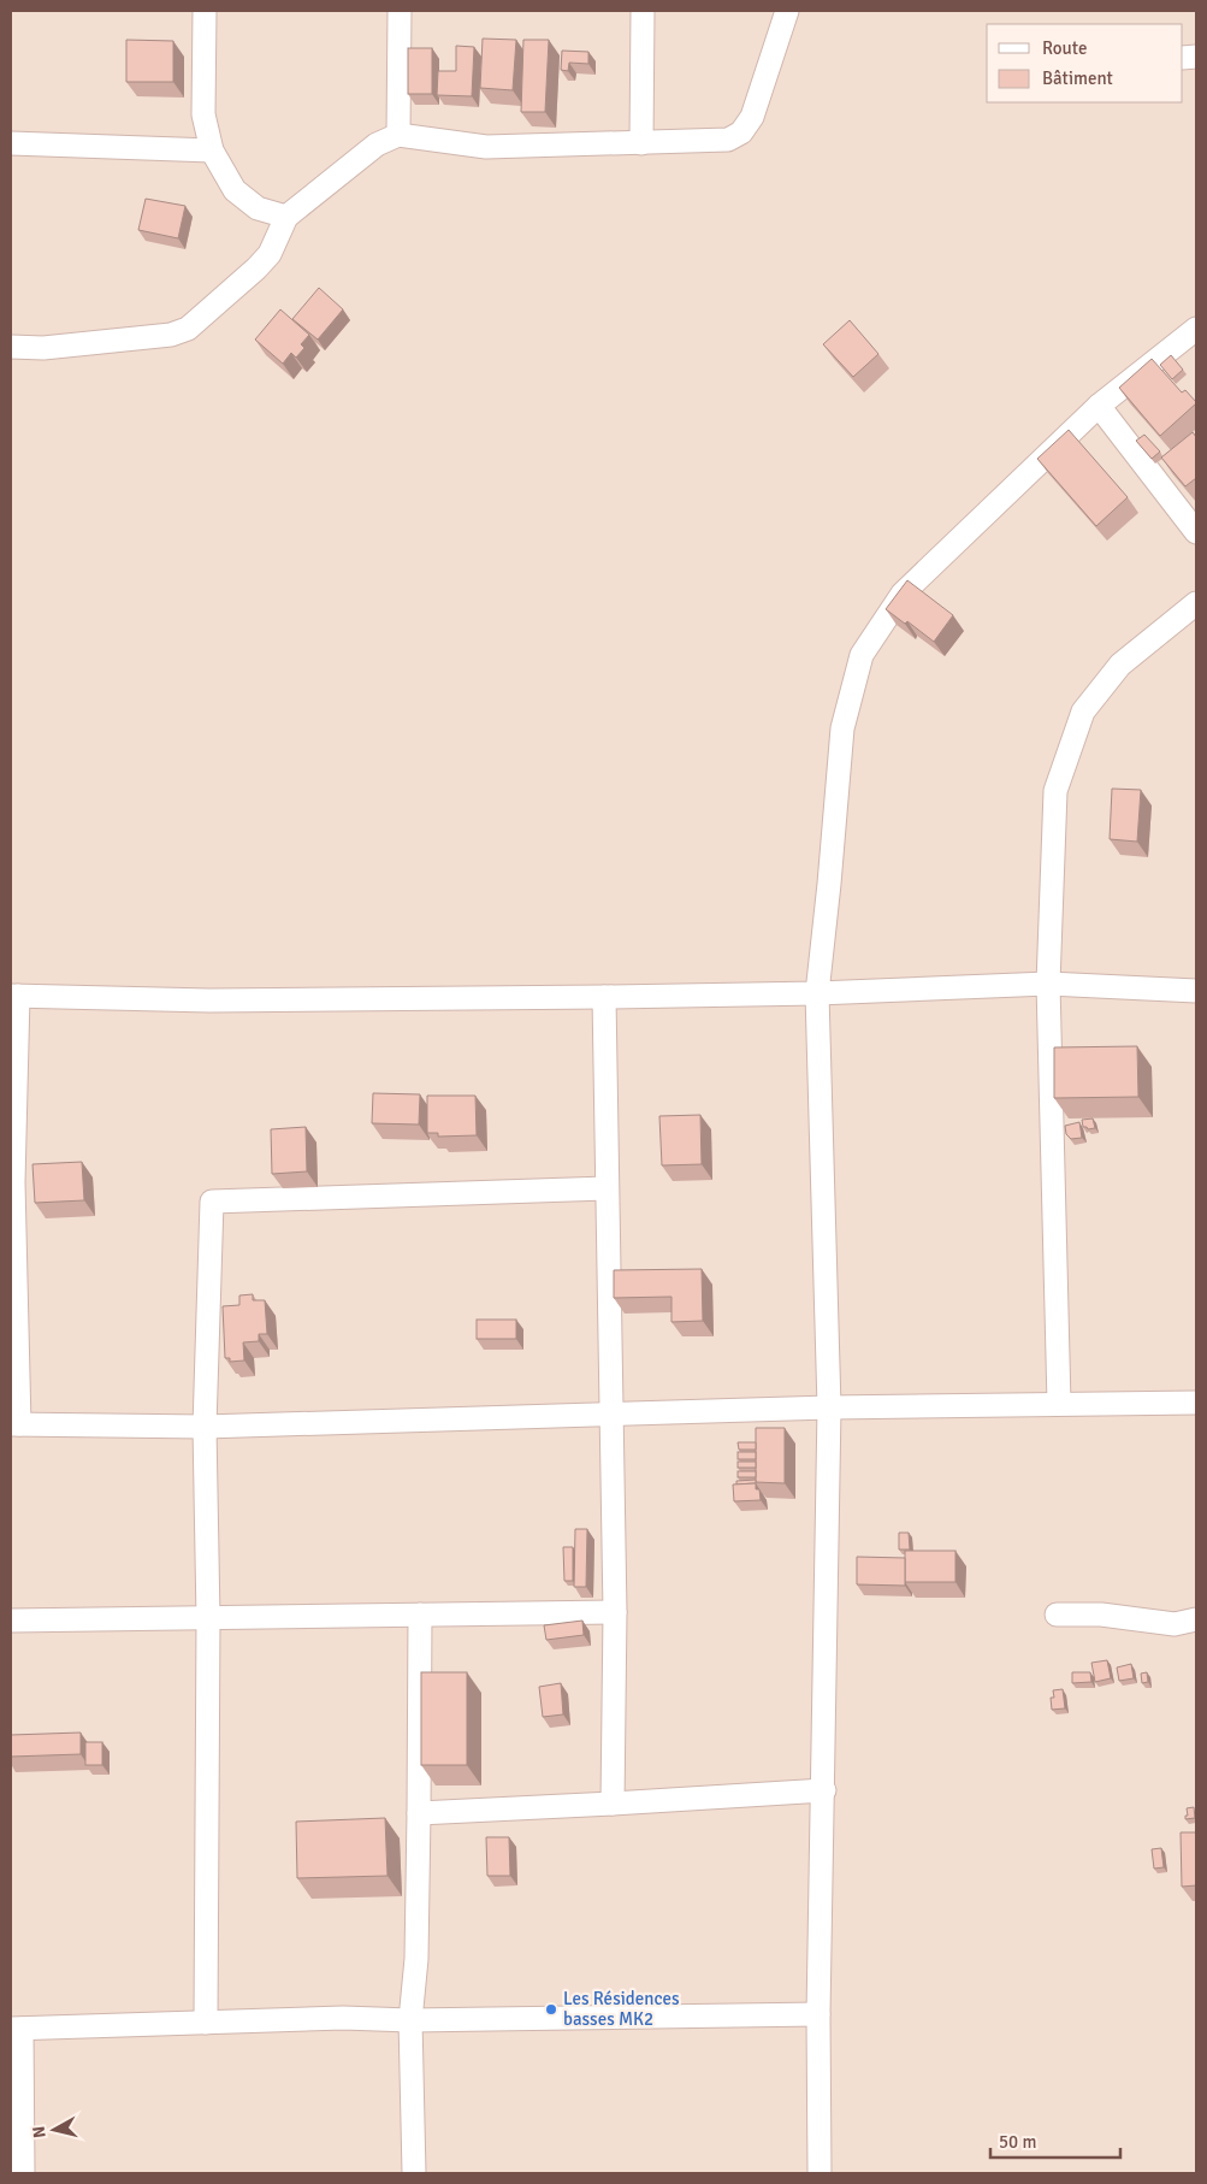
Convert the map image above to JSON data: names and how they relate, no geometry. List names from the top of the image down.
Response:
{
  "places": ["Les Résidences basses MK2"],
  "legend": ["Route", "Bâtiment"],
  "scale_bar": "50 m",
  "north": "left"
}
